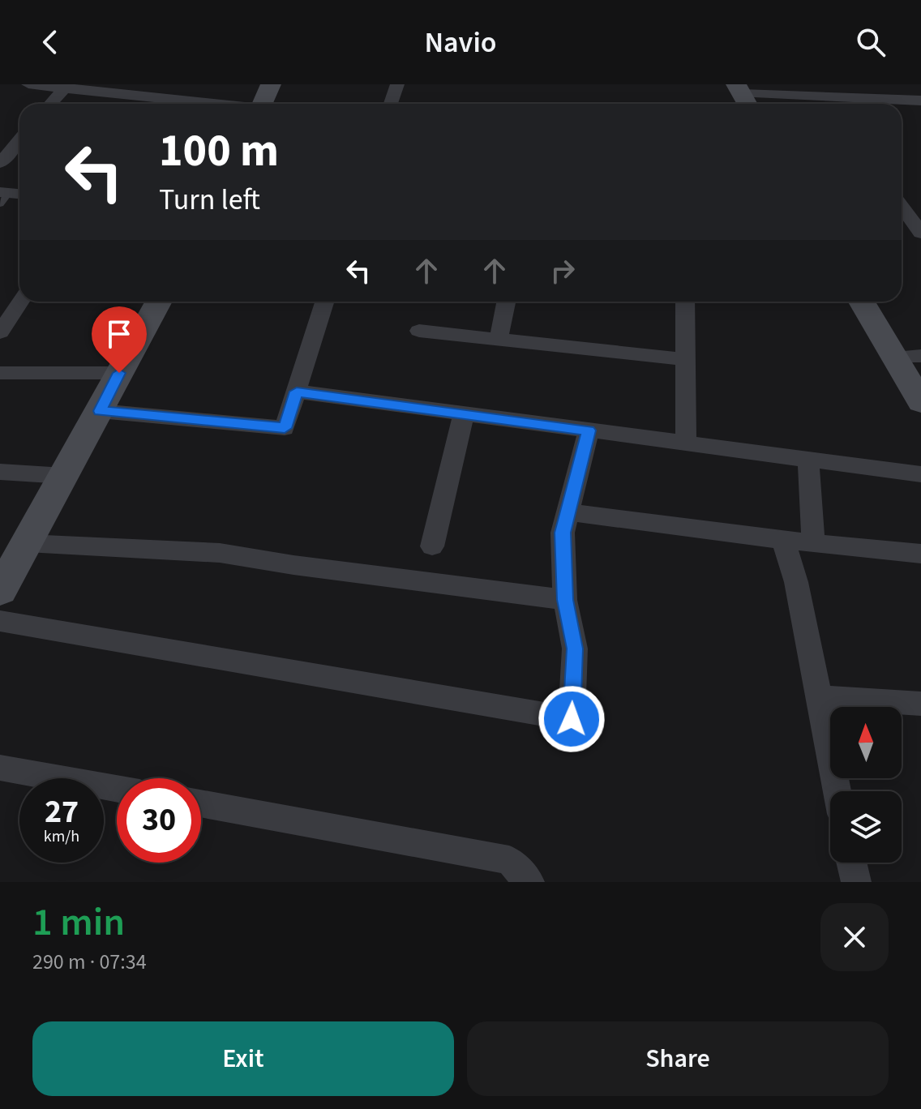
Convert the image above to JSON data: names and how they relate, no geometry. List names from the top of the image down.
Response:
{
  "north": "top",
  "page": {
    "header": "Navio",
    "turn": ["100 m", "Turn left"],
    "speed": "27 km/h",
    "limit": "30",
    "heading": ["1 min", "290 m · 07:34"],
    "buttons": ["Exit", "Share"]
  }
}
